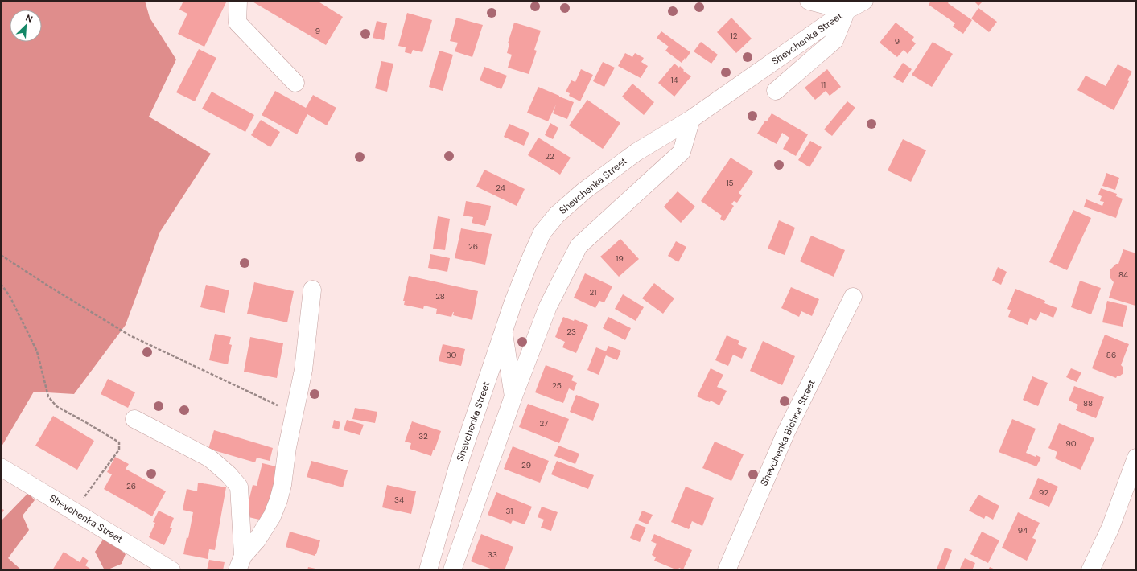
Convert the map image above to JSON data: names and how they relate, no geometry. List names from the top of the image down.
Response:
{
  "streets": {
    "street": ["Shevchenka Street", "Shevchenka Bichna Street"]
  },
  "house_numbers": [
    "9",
    "12",
    "9",
    "14",
    "11",
    "22",
    "15",
    "24",
    "26",
    "19",
    "84",
    "21",
    "28",
    "23",
    "30",
    "86",
    "25",
    "88",
    "27",
    "32",
    "90",
    "29",
    "26",
    "92",
    "34",
    "31",
    "94",
    "33"
  ],
  "north": "top right"
}
